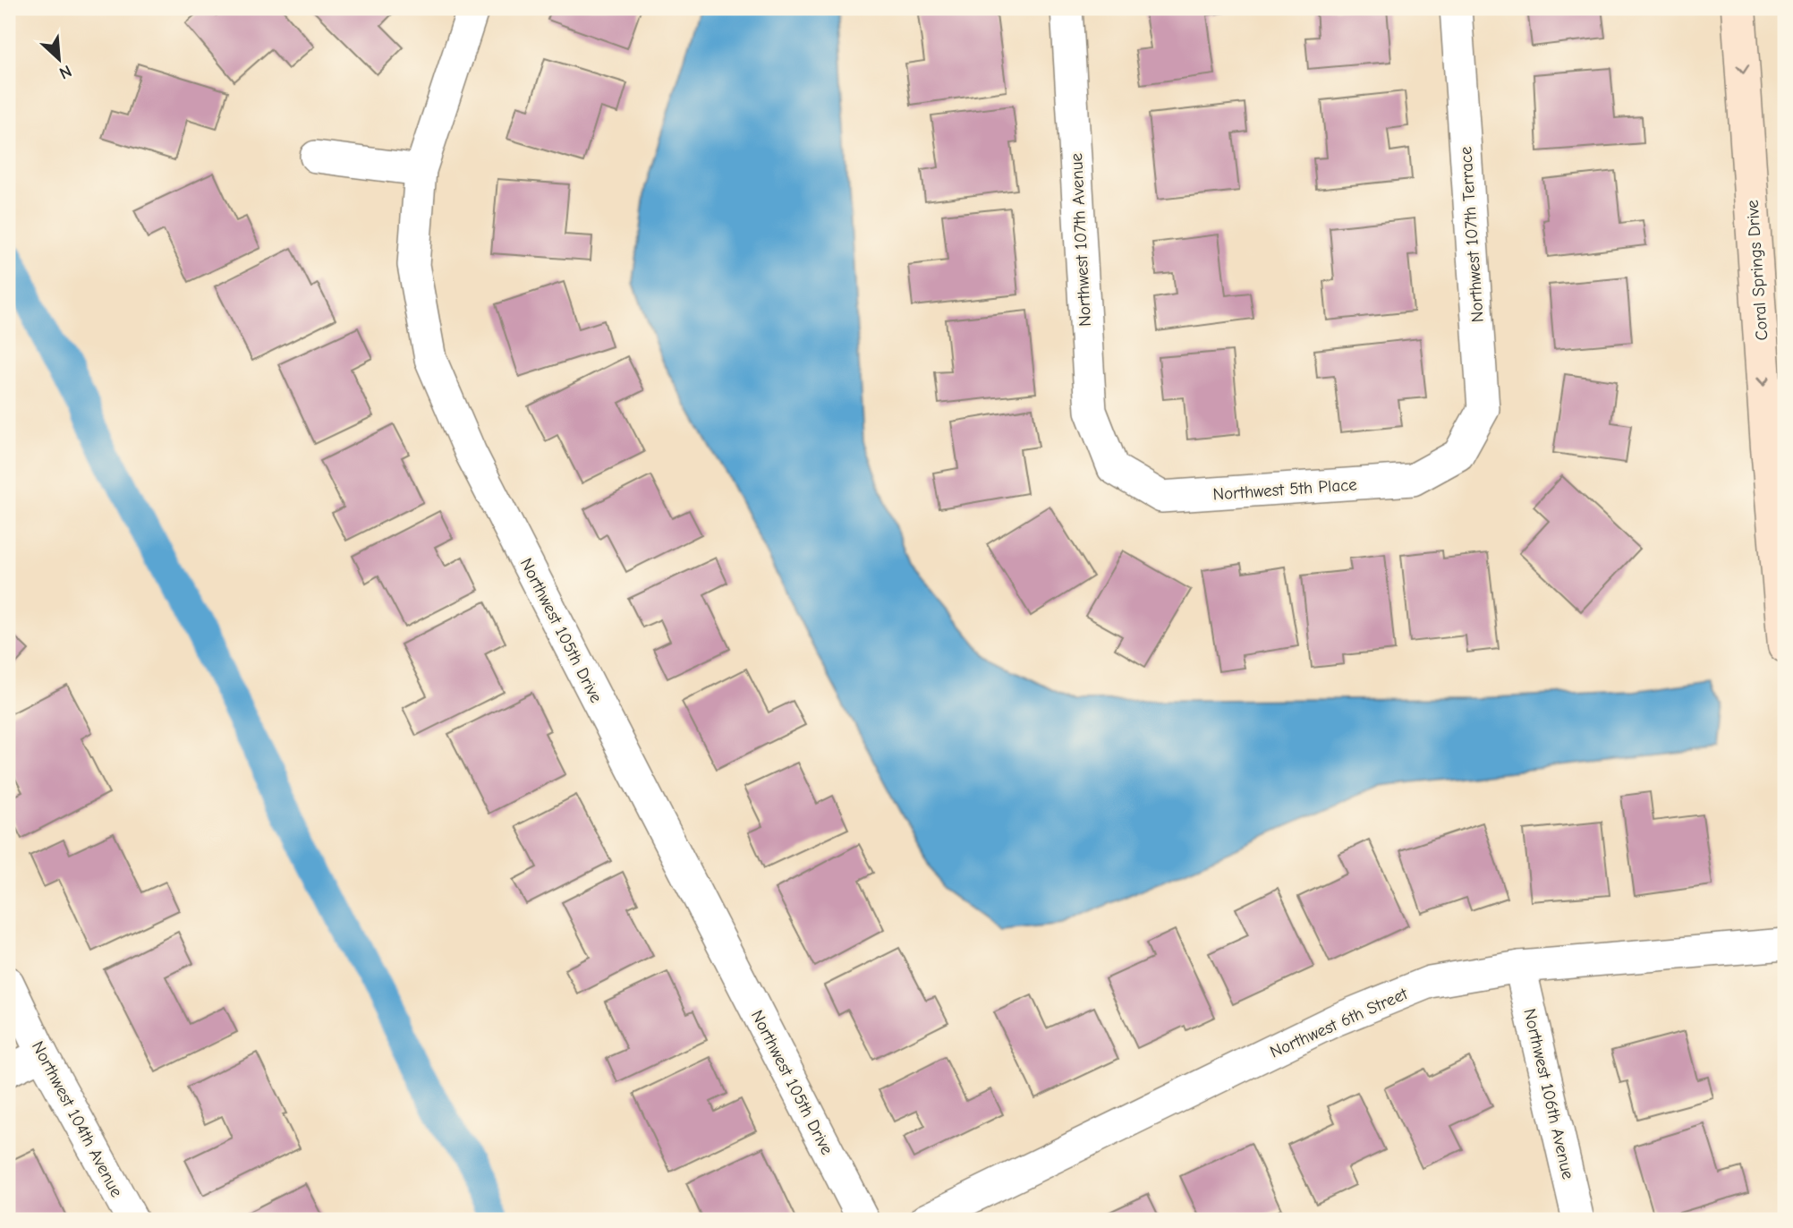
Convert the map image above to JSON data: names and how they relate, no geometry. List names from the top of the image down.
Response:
{
  "streets": {
    "main road": ["Coral Springs Drive"],
    "street": [
      "Northwest 107th Terrace",
      "Northwest 107th Avenue",
      "Northwest 5th Place",
      "Northwest 105th Drive",
      "Northwest 6th Street",
      "Northwest 106th Avenue",
      "Northwest 104th Avenue"
    ]
  },
  "crossings": [
    ["Northwest 107th Terrace", "Northwest 5th Place"],
    ["Northwest 107th Avenue", "Northwest 5th Place"],
    ["Northwest 6th Street", "Northwest 106th Avenue"]
  ],
  "one_way": ["Coral Springs Drive"],
  "north": "bottom right"
}
